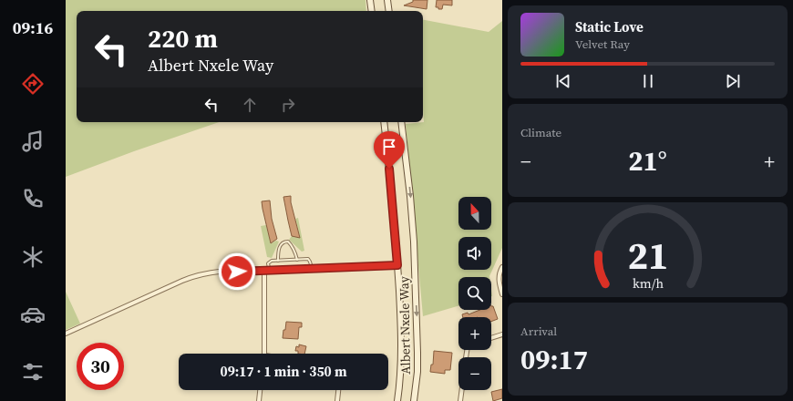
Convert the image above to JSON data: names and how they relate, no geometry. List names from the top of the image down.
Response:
{
  "streets": {
    "main road": ["Albert Nxele Way"]
  },
  "north": "top",
  "page": {
    "tabs": "09:16",
    "turn": ["220 m", "Albert Nxele Way"],
    "song": ["Static Love", "Velvet Ray"],
    "tile": [
      "Climate",
      ["Arrival", "09:17"]
    ],
    "heat": ["−", "21°", "+"],
    "map_buttons": ["+", "−"],
    "limit": "30",
    "trip": "09:17 · 1 min · 350 m",
    "gauge": ["21", "km/h"]
  }
}
